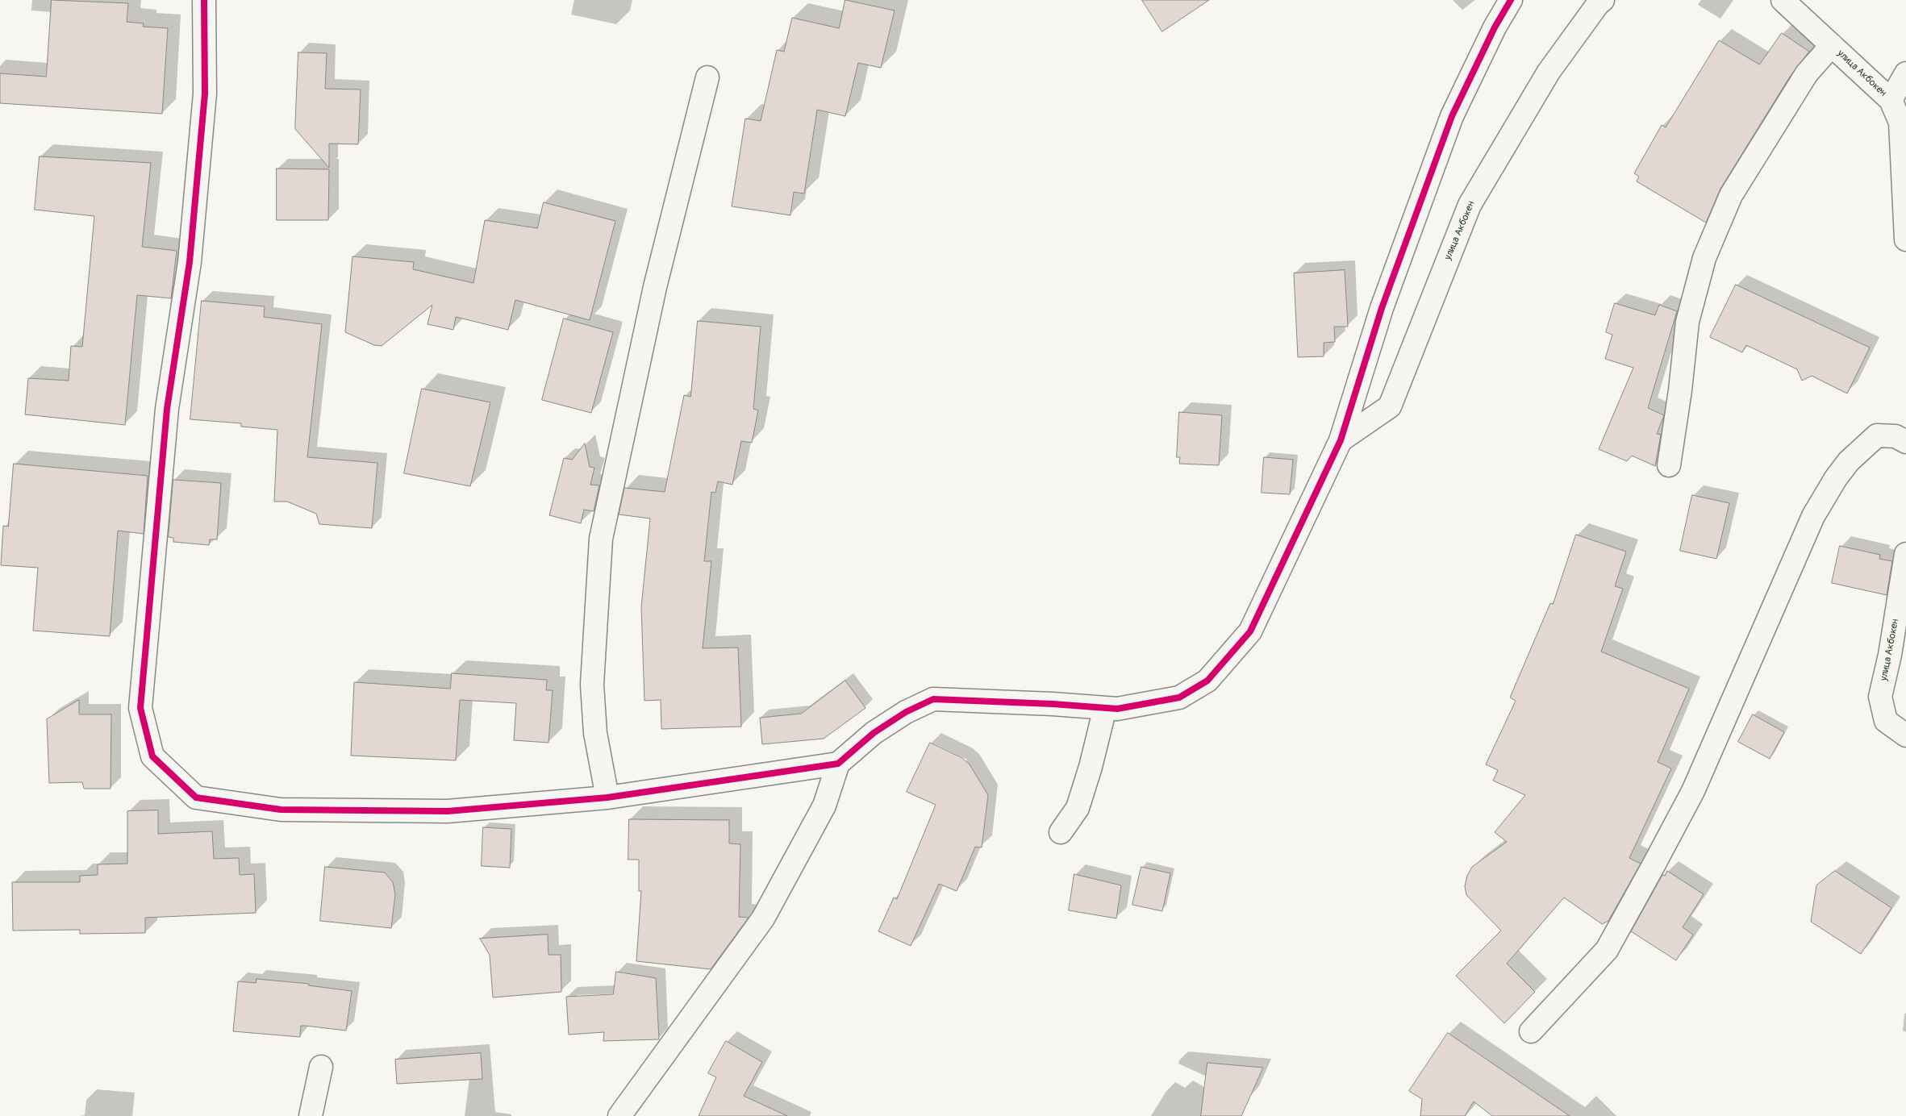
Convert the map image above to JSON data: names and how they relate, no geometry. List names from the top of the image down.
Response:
{
  "streets": {
    "street": ["улица Акбокен"]
  }
}
